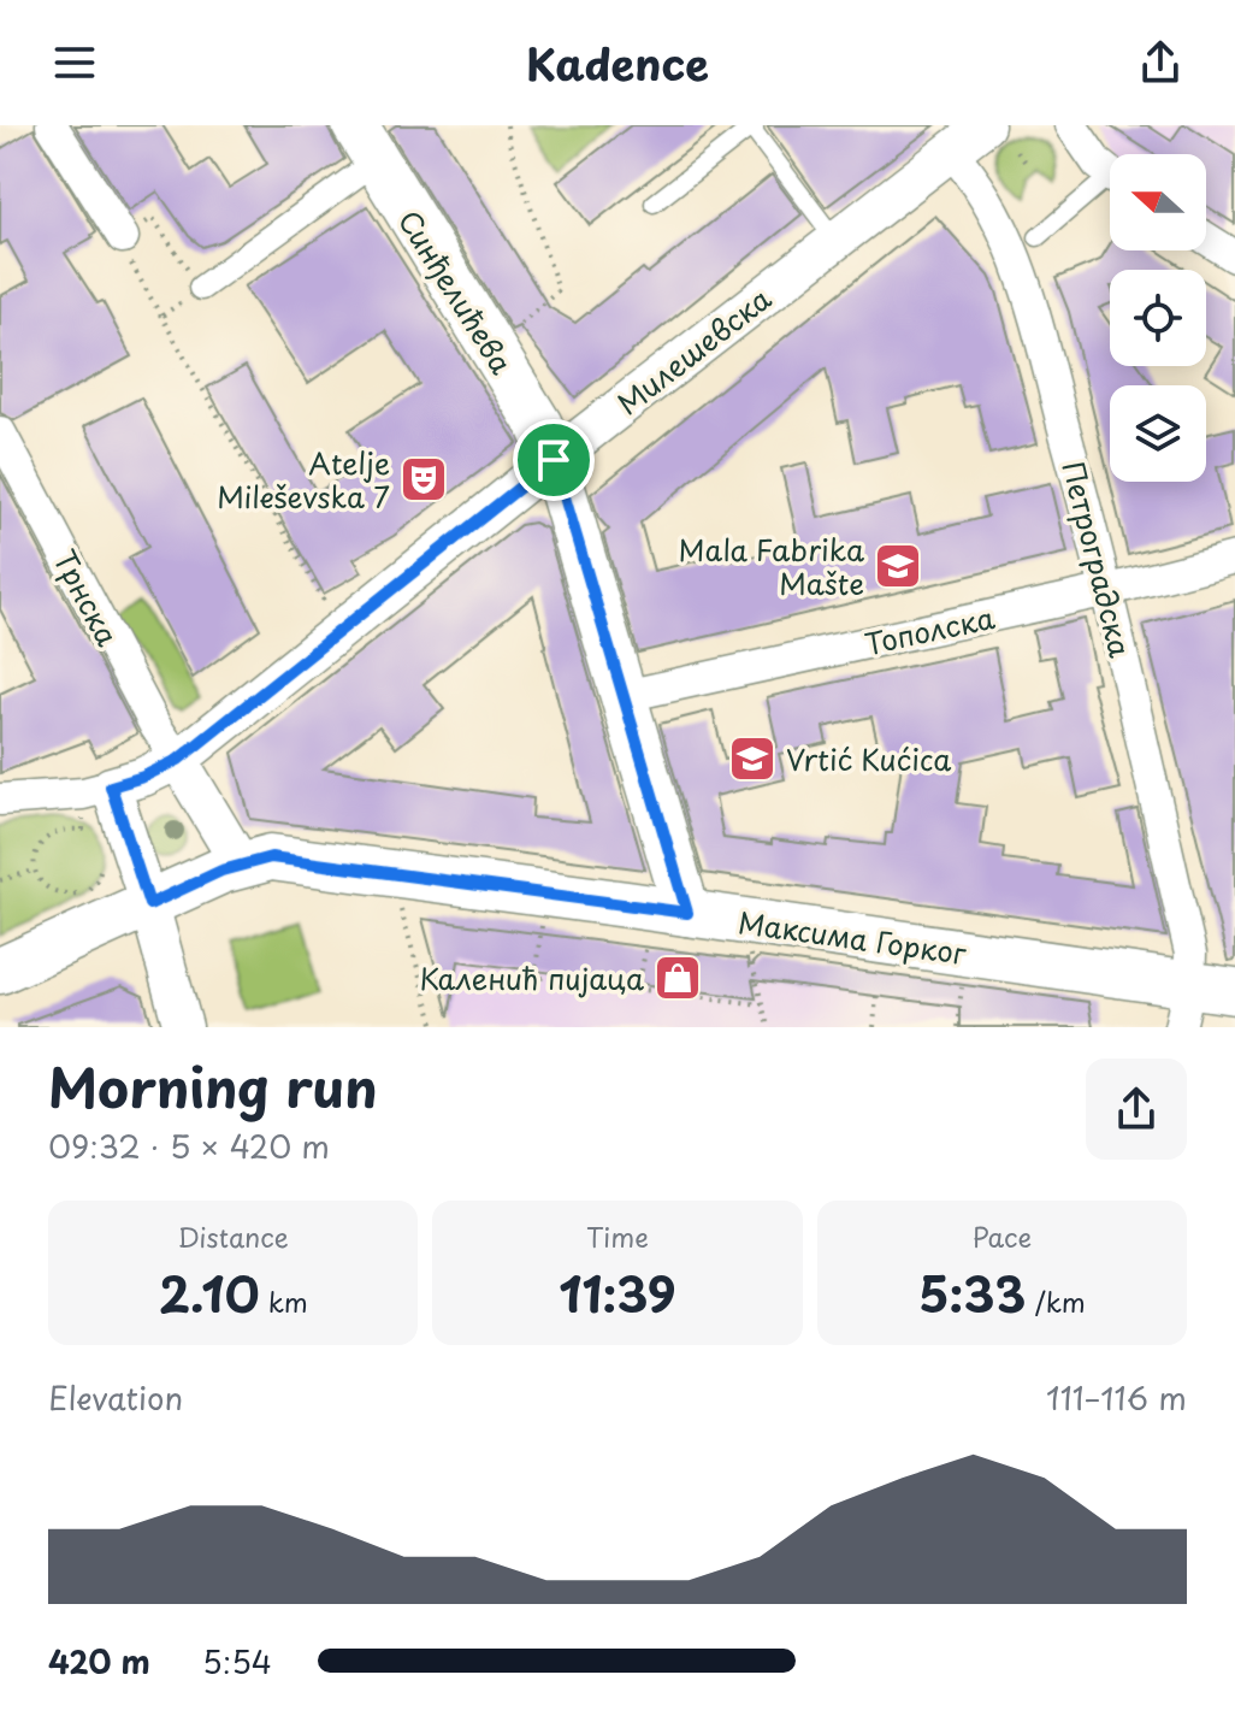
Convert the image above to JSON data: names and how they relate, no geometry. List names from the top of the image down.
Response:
{
  "streets": {
    "main road": ["Синђелићева", "Максима Горког"],
    "street": [
      "Милешевска",
      "Петроградска",
      "Трнска",
      "Тополска"
    ]
  },
  "crossings": [
    ["Синђелићева", "Милешевска"],
    ["Синђелићева", "Тополска"],
    ["Синђелићева", "Максима Горког"],
    ["Милешевска", "Петроградска"],
    ["Милешевска", "Трнска"],
    ["Петроградска", "Тополска"],
    ["Петроградска", "Максима Горког"]
  ],
  "places": {
    "theatre": ["Atelje Mileševska 7"],
    "school or university": ["Mala Fabrika Mašte", "Vrtić Kućica"],
    "shop": ["Каленић пијаца"]
  },
  "north": "left",
  "page": {
    "header": "Kadence",
    "heading": ["Morning run", "09:32 · 5 × 420 m"],
    "stats": [
      ["Distance", "2.10 km"],
      ["Time", "11:39"],
      ["Pace", "5:33 /km"]
    ],
    "chart": ["Elevation", "111–116 m"],
    "list": [
      {
        "name": "420 m",
        "note": "5:54"
      }
    ]
  }
}
